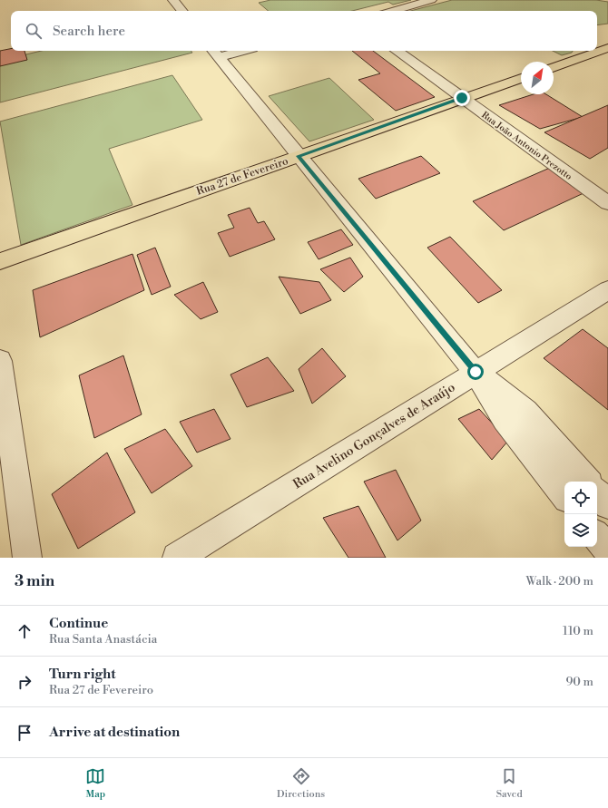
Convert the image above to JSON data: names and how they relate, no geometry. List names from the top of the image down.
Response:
{
  "streets": {
    "main road": ["Rua 27 de Fevereiro"],
    "street": ["Rua João Antonio Prezotto", "Rua Avelino Gonçalves de Araújo"]
  },
  "crossings": [
    ["Rua João Antonio Prezotto", "Rua 27 de Fevereiro"]
  ],
  "north": "top right",
  "page": {
    "search": "Search here",
    "heading": ["3 min", "Walk · 200 m"],
    "list": [
      ["Continue", "Rua Santa Anastácia", "110 m"],
      ["Turn right", "Rua 27 de Fevereiro", "90 m"],
      "Arrive at destination"
    ],
    "nav": ["Map", "Directions", "Saved"]
  }
}
